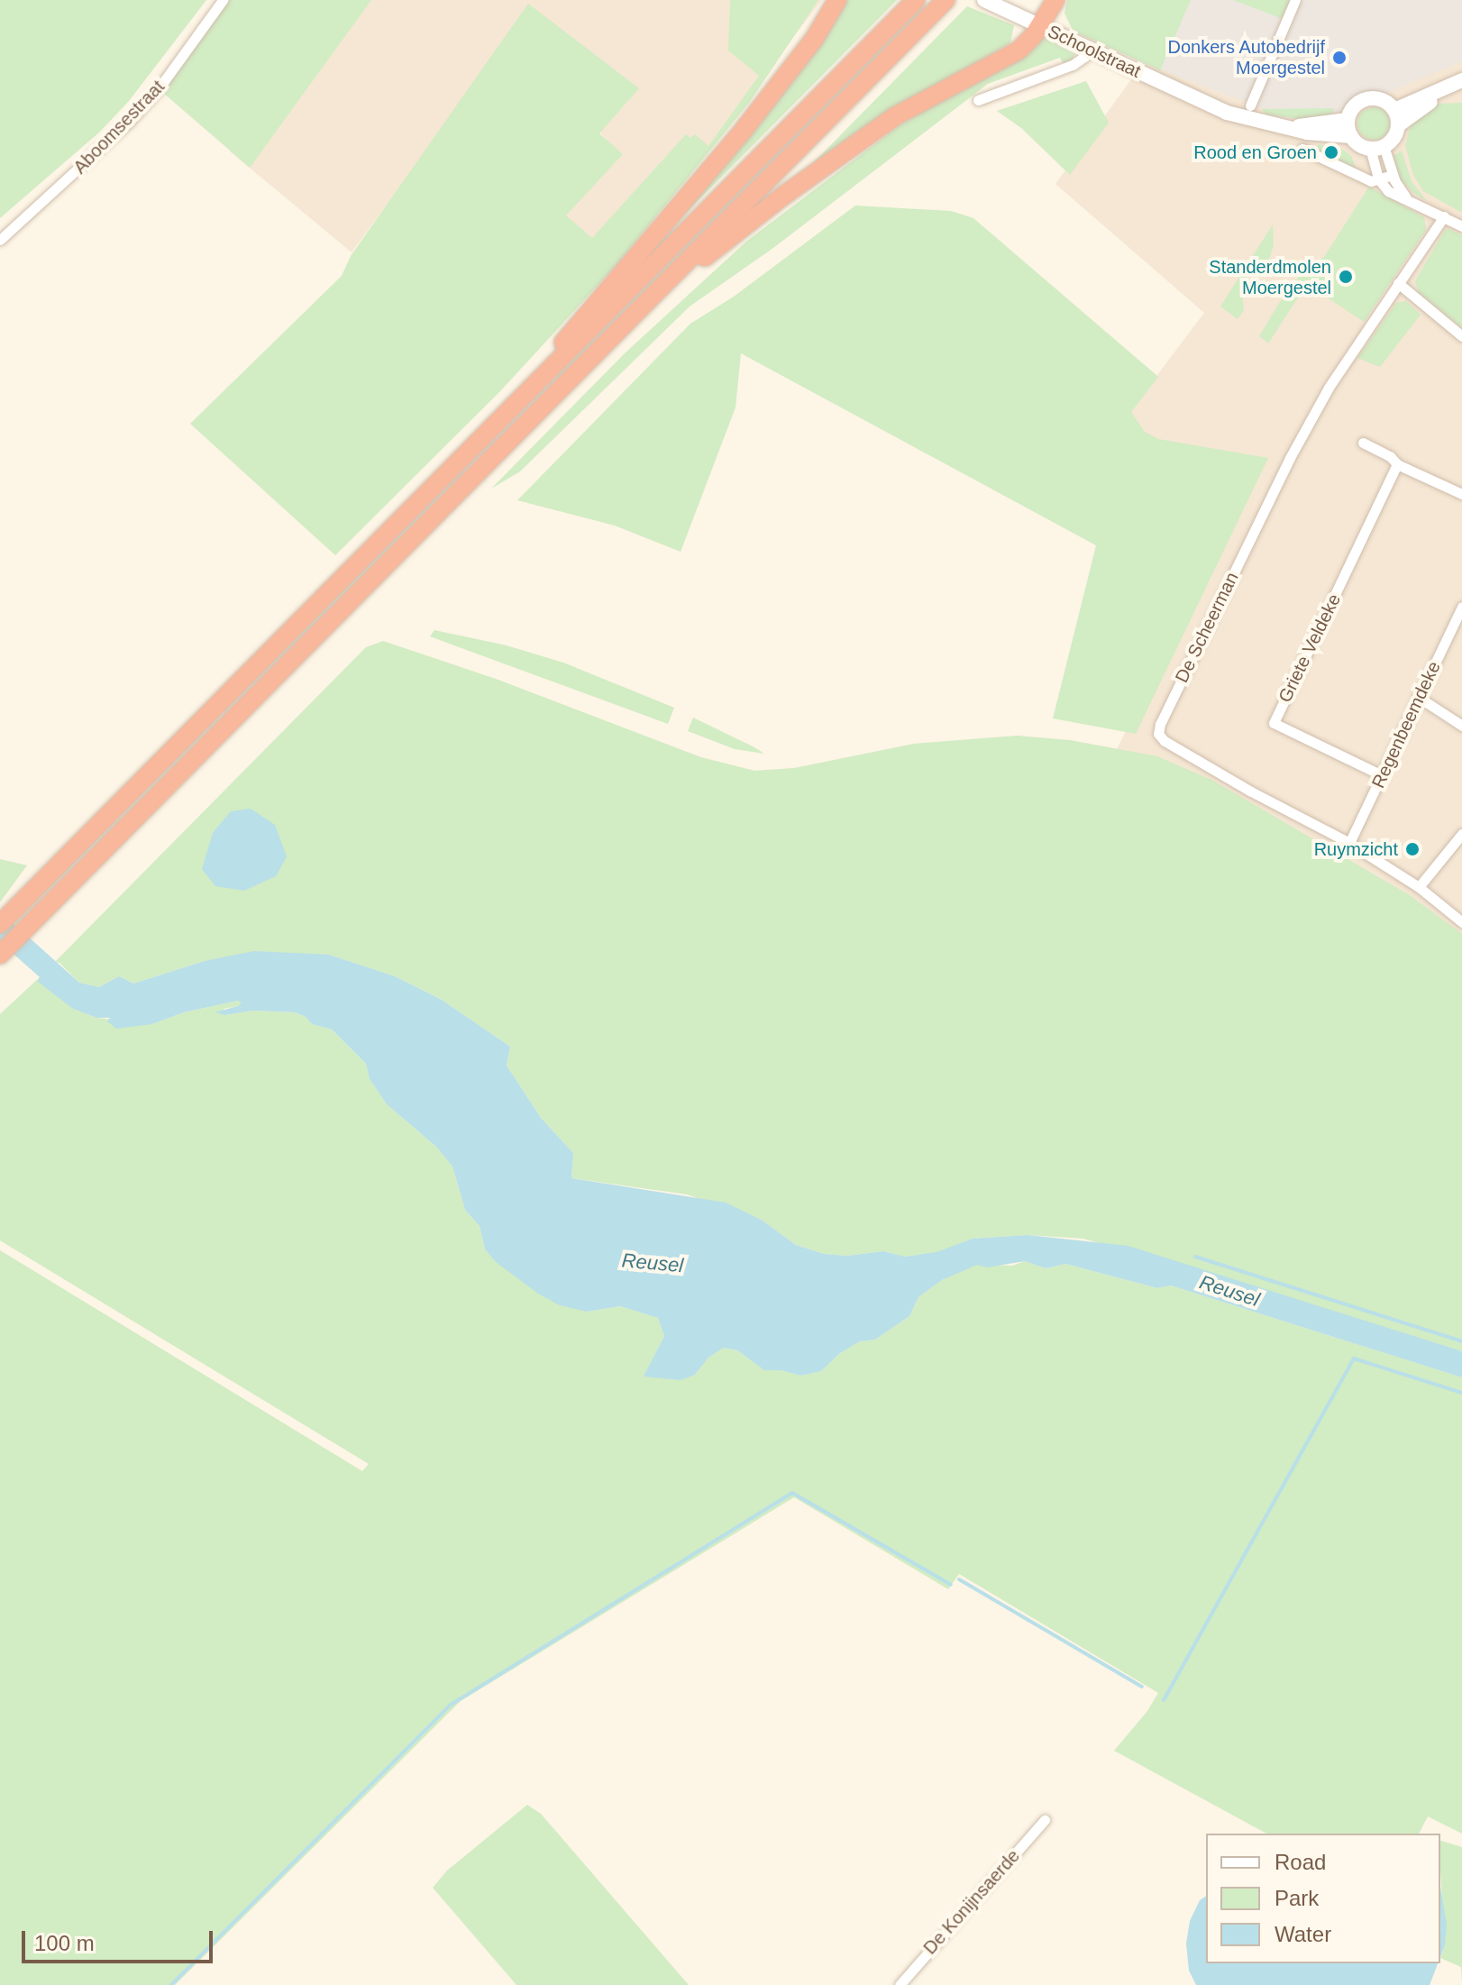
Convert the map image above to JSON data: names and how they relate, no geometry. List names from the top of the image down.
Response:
{
  "streets": {
    "main road": ["Schoolstraat"],
    "street": [
      "Aboomsestraat",
      "De Scheerman",
      "Griete Veldeke",
      "Regenbeemdeke",
      "De Konijnsaerde"
    ]
  },
  "crossings": [
    ["De Scheerman", "Regenbeemdeke"],
    ["Griete Veldeke", "Regenbeemdeke"]
  ],
  "water": ["Reusel"],
  "places": [
    "Donkers Autobedrijf Moergestel",
    "Rood en Groen",
    "Standerdmolen Moergestel",
    "Ruymzicht"
  ],
  "legend": ["Road", "Park", "Water"],
  "scale_bar": "100 m"
}
